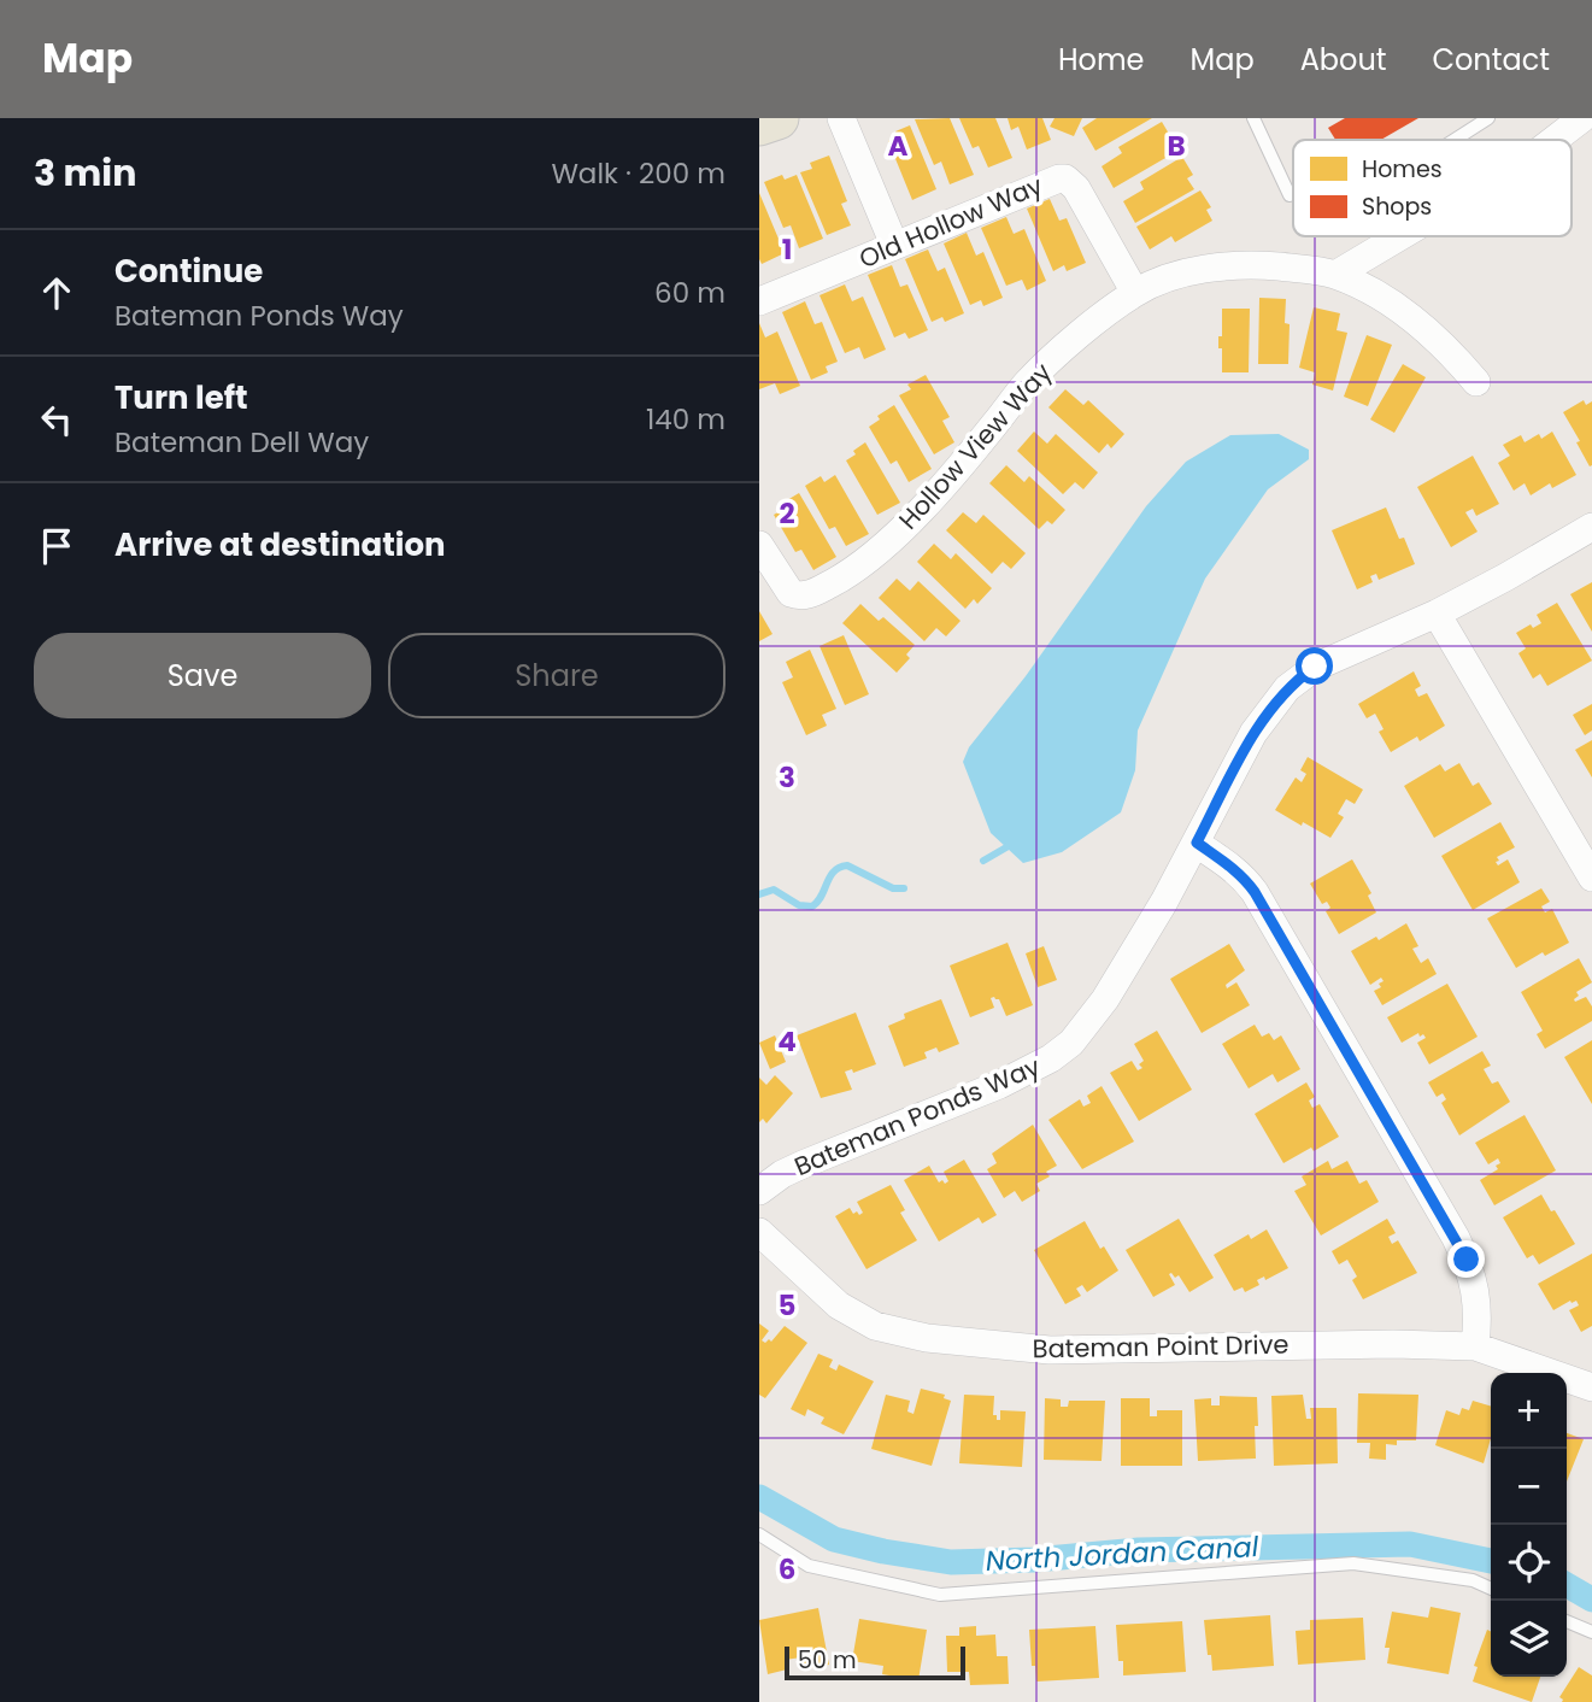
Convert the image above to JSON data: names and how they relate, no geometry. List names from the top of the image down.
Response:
{
  "streets": {
    "street": [
      "Old Hollow Way",
      "Hollow View Way",
      "Bateman Ponds Way",
      "Bateman Point Drive"
    ]
  },
  "crossings": [
    ["Old Hollow Way", "Hollow View Way"]
  ],
  "water": ["North Jordan Canal"],
  "legend": ["Homes", "Shops"],
  "scale_bar": "50 m",
  "page": {
    "header": "Map",
    "nav": [
      "Home",
      "Map",
      "About",
      "Contact"
    ],
    "heading": ["3 min", "Walk · 200 m"],
    "list": [
      ["Continue", "Bateman Ponds Way", "60 m"],
      ["Turn left", "Bateman Dell Way", "140 m"],
      "Arrive at destination"
    ],
    "buttons": ["Save", "Share"],
    "map_buttons": ["+", "−"],
    "scale": "50 m"
  },
  "grid": {
    "columns": ["A", "B"],
    "rows": [
      "1",
      "2",
      "3",
      "4",
      "5",
      "6"
    ]
  }
}
